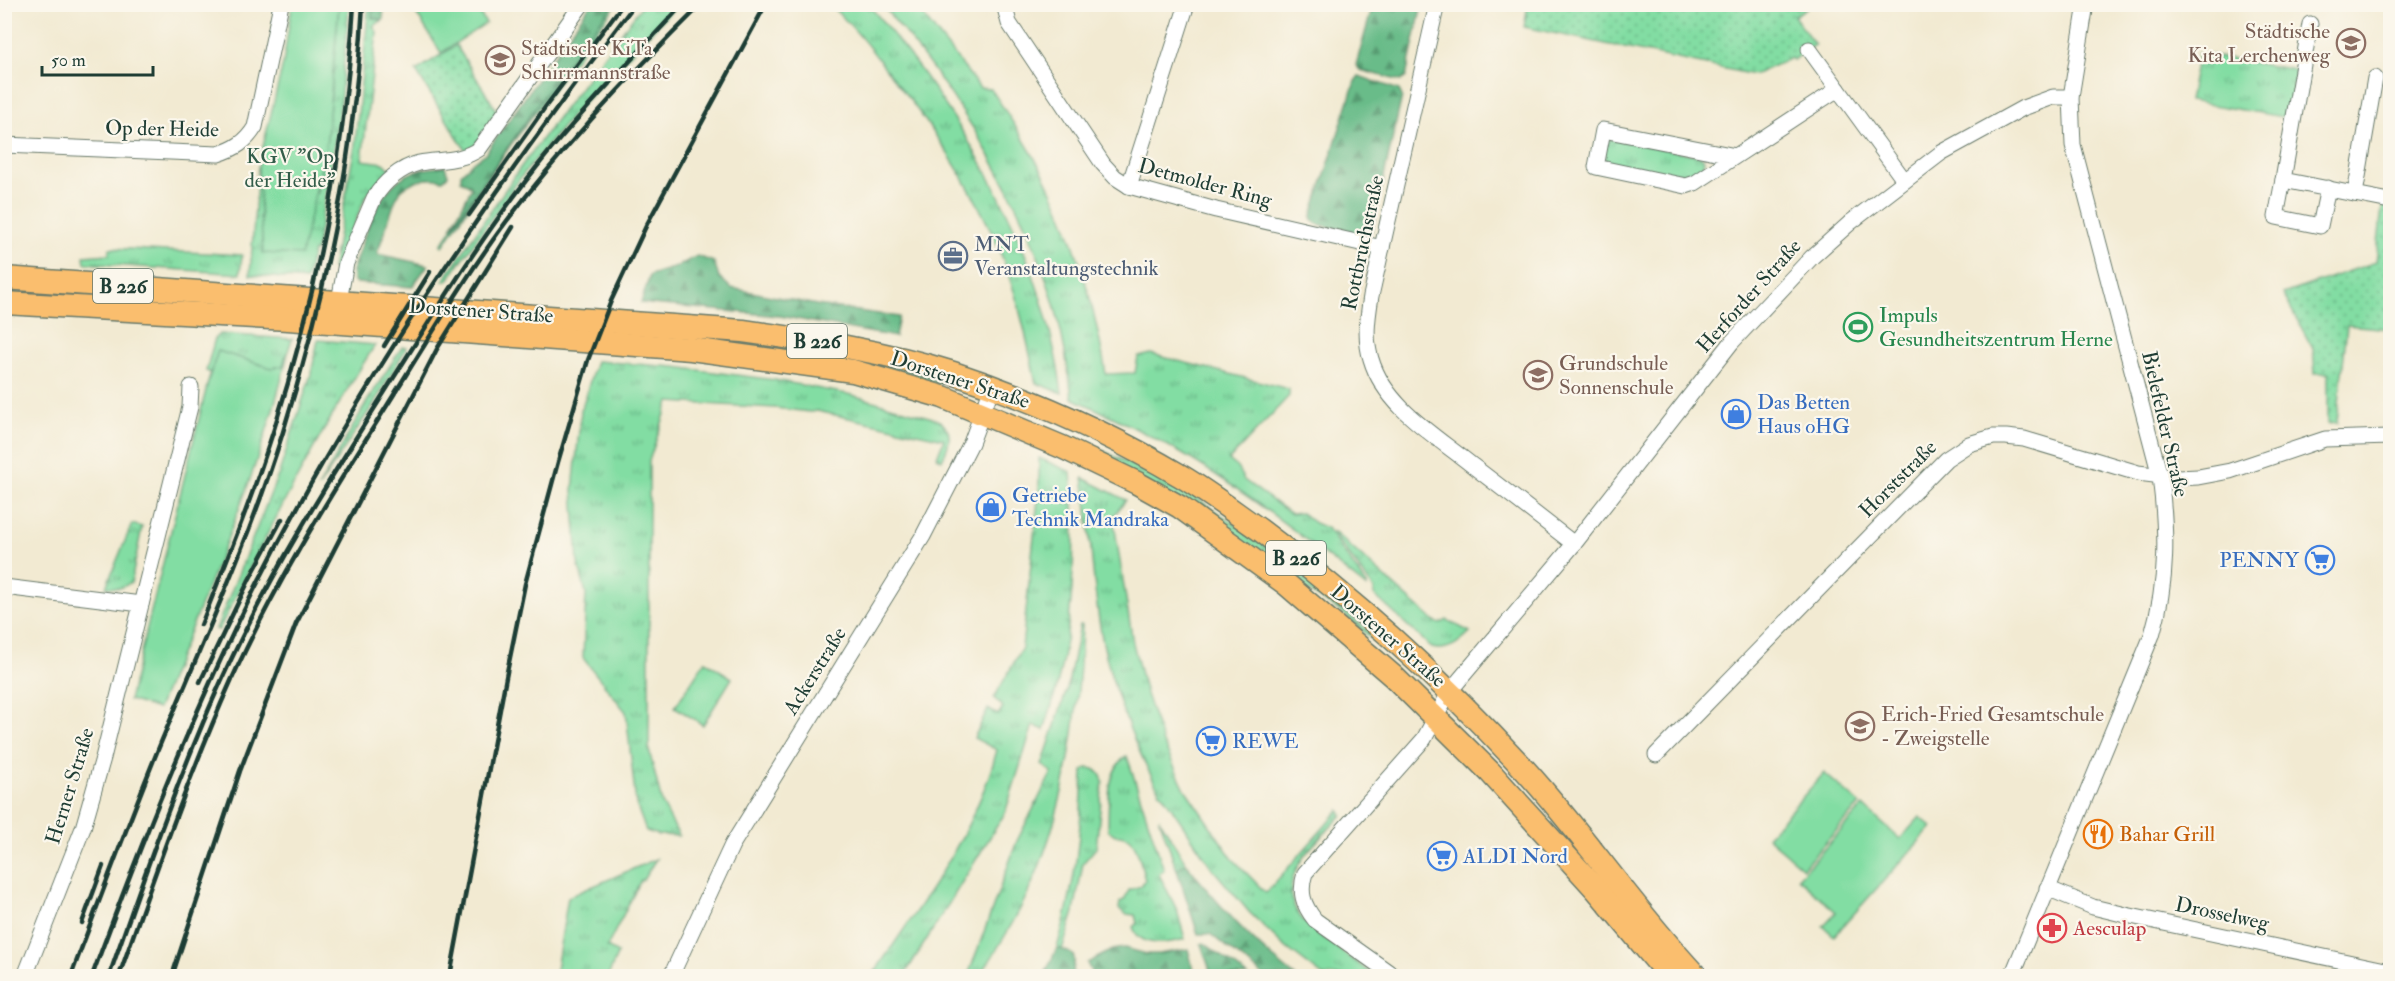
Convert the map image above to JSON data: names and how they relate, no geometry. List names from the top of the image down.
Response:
{
  "streets": {
    "main road": ["B 226", "Dorstener Straße"],
    "street": [
      "Op der Heide",
      "Detmolder Ring",
      "Rottbruchstraße",
      "Herforder Straße",
      "Bielefelder Straße",
      "Horststraße",
      "Ackerstraße",
      "Herner Straße",
      "Drosselweg"
    ]
  },
  "crossings": [
    ["Detmolder Ring", "Rottbruchstraße"],
    ["Rottbruchstraße", "Herforder Straße"],
    ["Herforder Straße", "Dorstener Straße"],
    ["Herforder Straße", "Bielefelder Straße"],
    ["Dorstener Straße", "Ackerstraße"],
    ["Bielefelder Straße", "Horststraße"],
    ["Bielefelder Straße", "Drosselweg"]
  ],
  "parks": ["KGV \"Op der Heide\""],
  "places": {
    "school or university": [
      "Städtische Kita Lerchenweg",
      "Städtische KiTa Schirrmannstraße",
      "Grundschule Sonnenschule",
      "Erich-Fried Gesamtschule - Zweigstelle"
    ],
    "office": ["MNT Veranstaltungstechnik"],
    "sports": ["Impuls Gesundheitszentrum Herne"],
    "shop": ["Das Betten Haus oHG", "Getriebe Technik Mandraka"],
    "supermarket": ["PENNY", "REWE", "ALDI Nord"],
    "restaurant": ["Bahar Grill"],
    "pharmacy": ["Aesculap"]
  },
  "scale_bar": "50 m"
}
